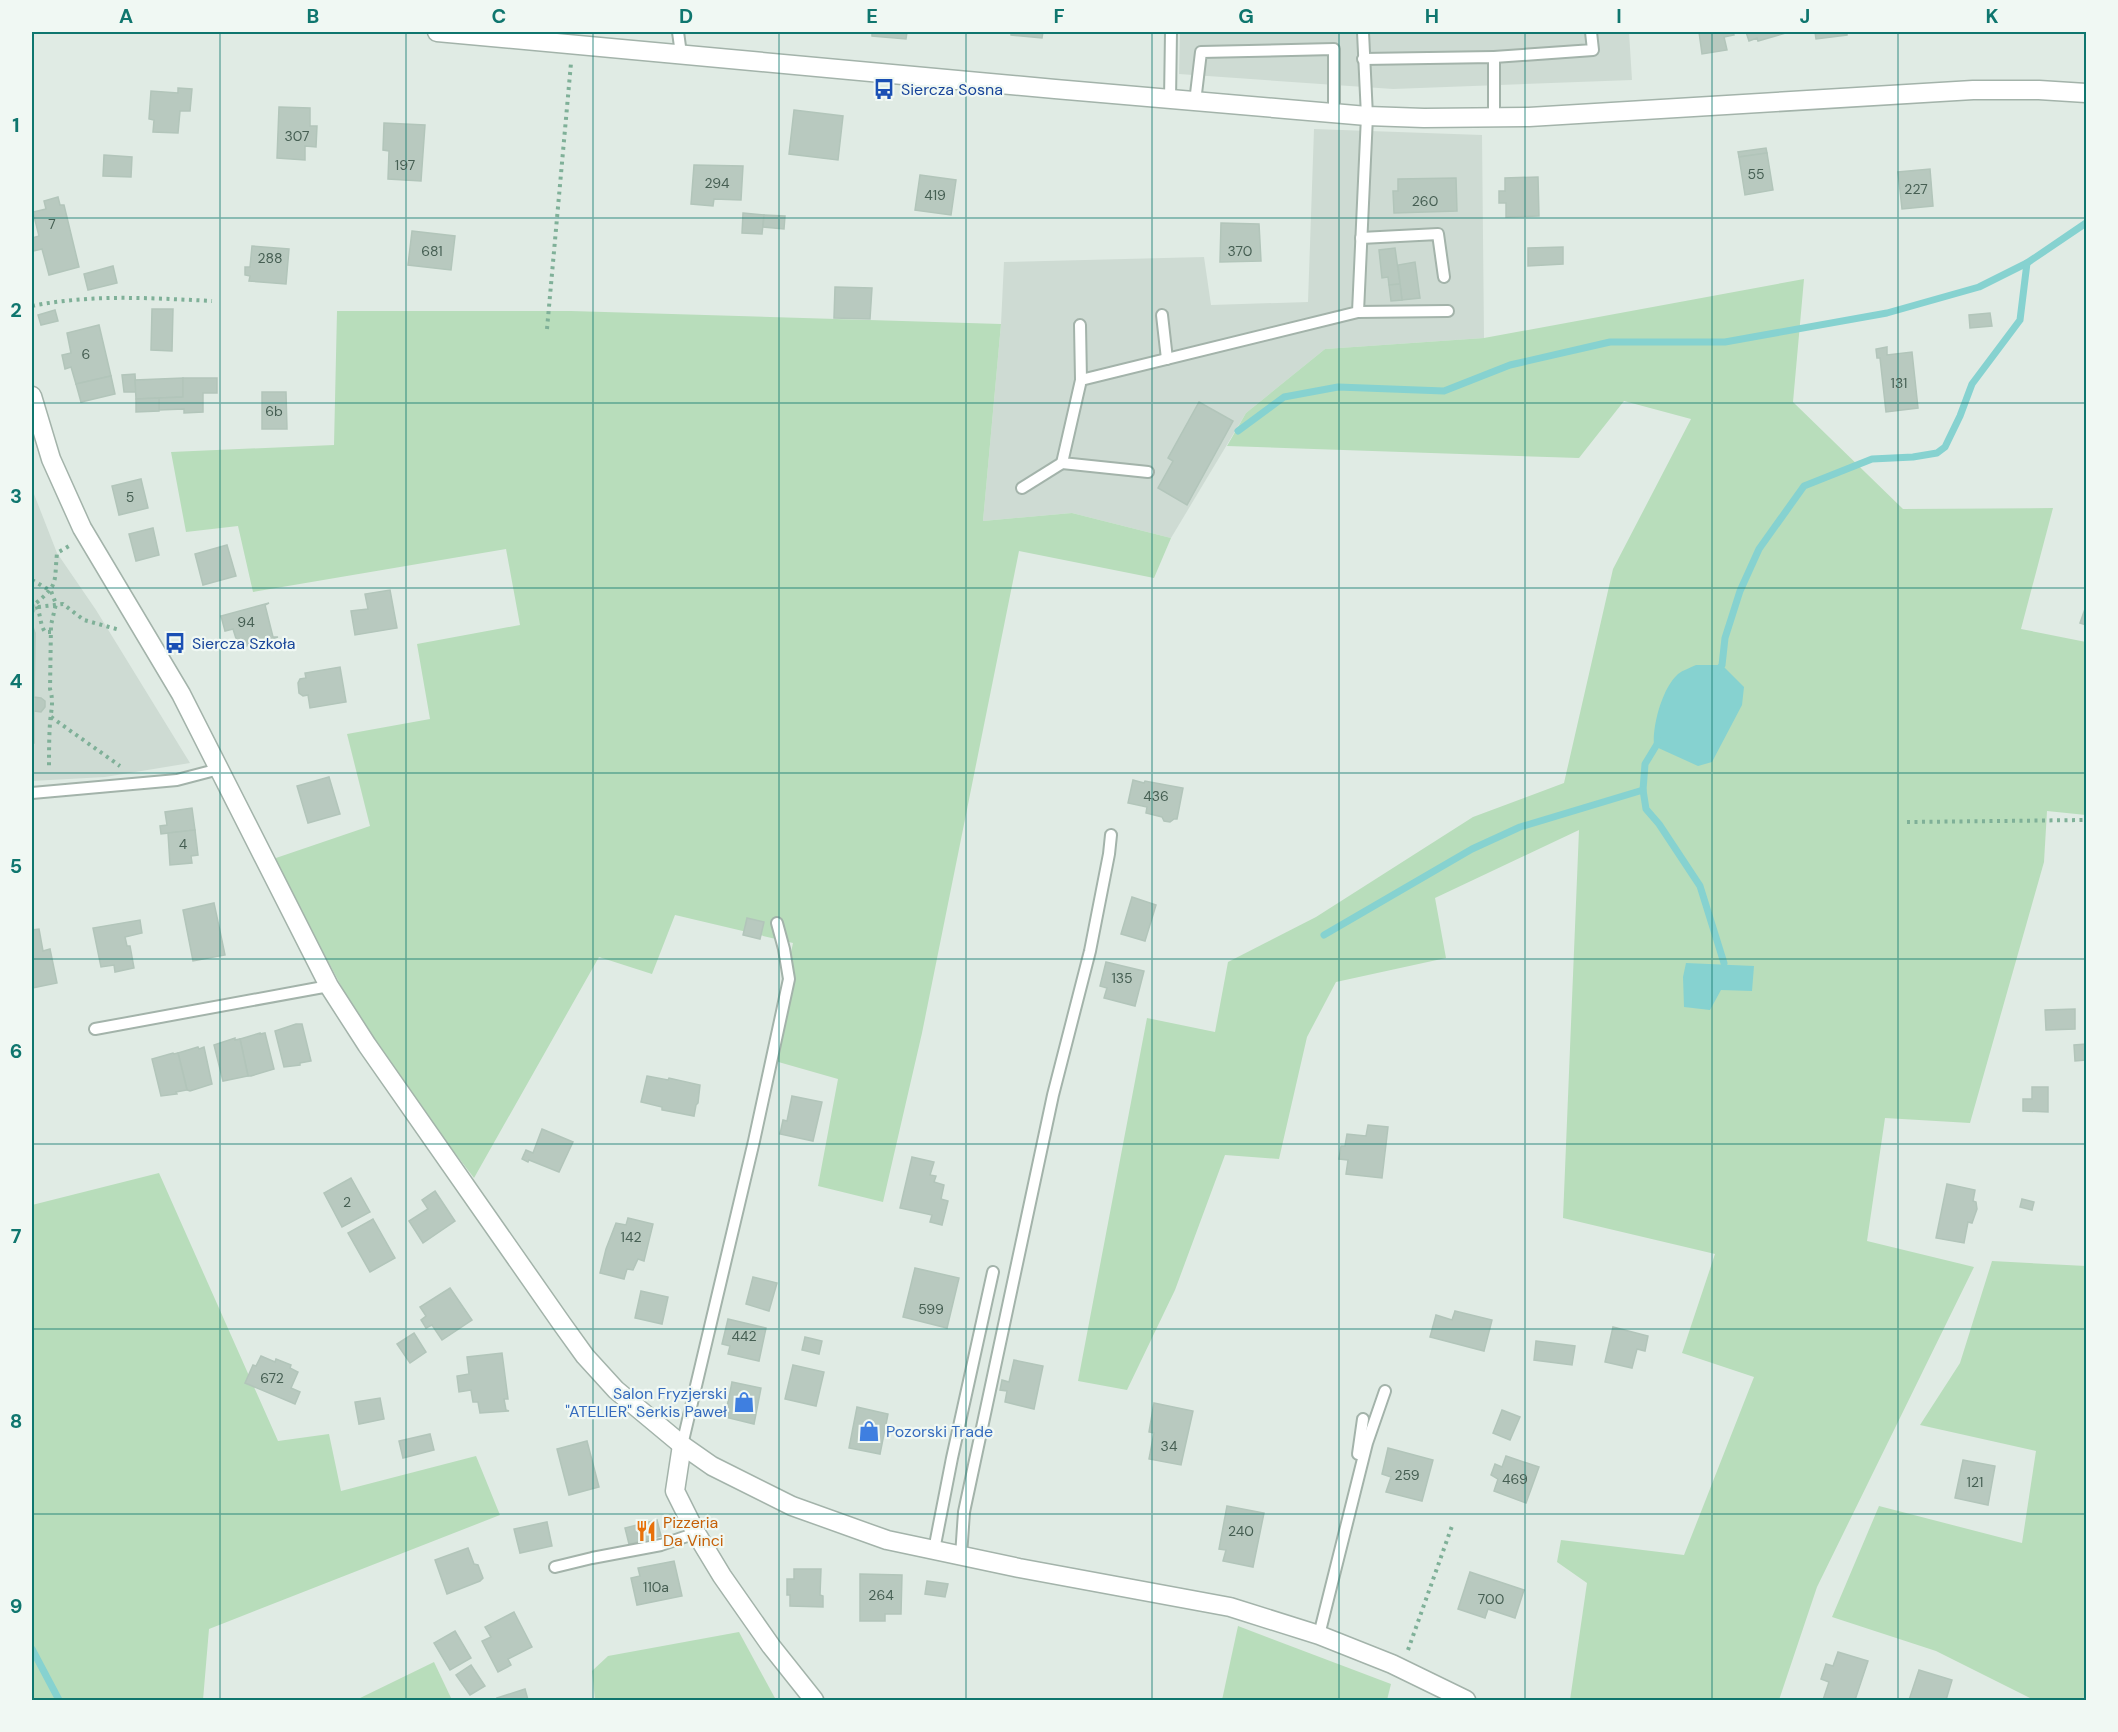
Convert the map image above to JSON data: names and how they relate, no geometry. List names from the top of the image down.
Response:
{
  "places": {
    "bus stop": ["Siercza Sosna", "Siercza Szkoła"],
    "shop": ["Salon Fryzjerski \"ATELIER\" Serkis Paweł", "Pozorski Trade"],
    "restaurant": ["Pizzeria Da Vinci"]
  },
  "house_numbers": [
    "307",
    "197",
    "55",
    "294",
    "227",
    "419",
    "260",
    "7",
    "681",
    "370",
    "288",
    "6",
    "131",
    "6b",
    "5",
    "94",
    "436",
    "4",
    "135",
    "2",
    "142",
    "599",
    "442",
    "672",
    "34",
    "259",
    "469",
    "121",
    "240",
    "110a",
    "264",
    "700"
  ],
  "grid": {
    "columns": [
      "A",
      "B",
      "C",
      "D",
      "E",
      "F",
      "G",
      "H",
      "I",
      "J",
      "K"
    ],
    "rows": [
      "1",
      "2",
      "3",
      "4",
      "5",
      "6",
      "7",
      "8",
      "9"
    ]
  }
}
